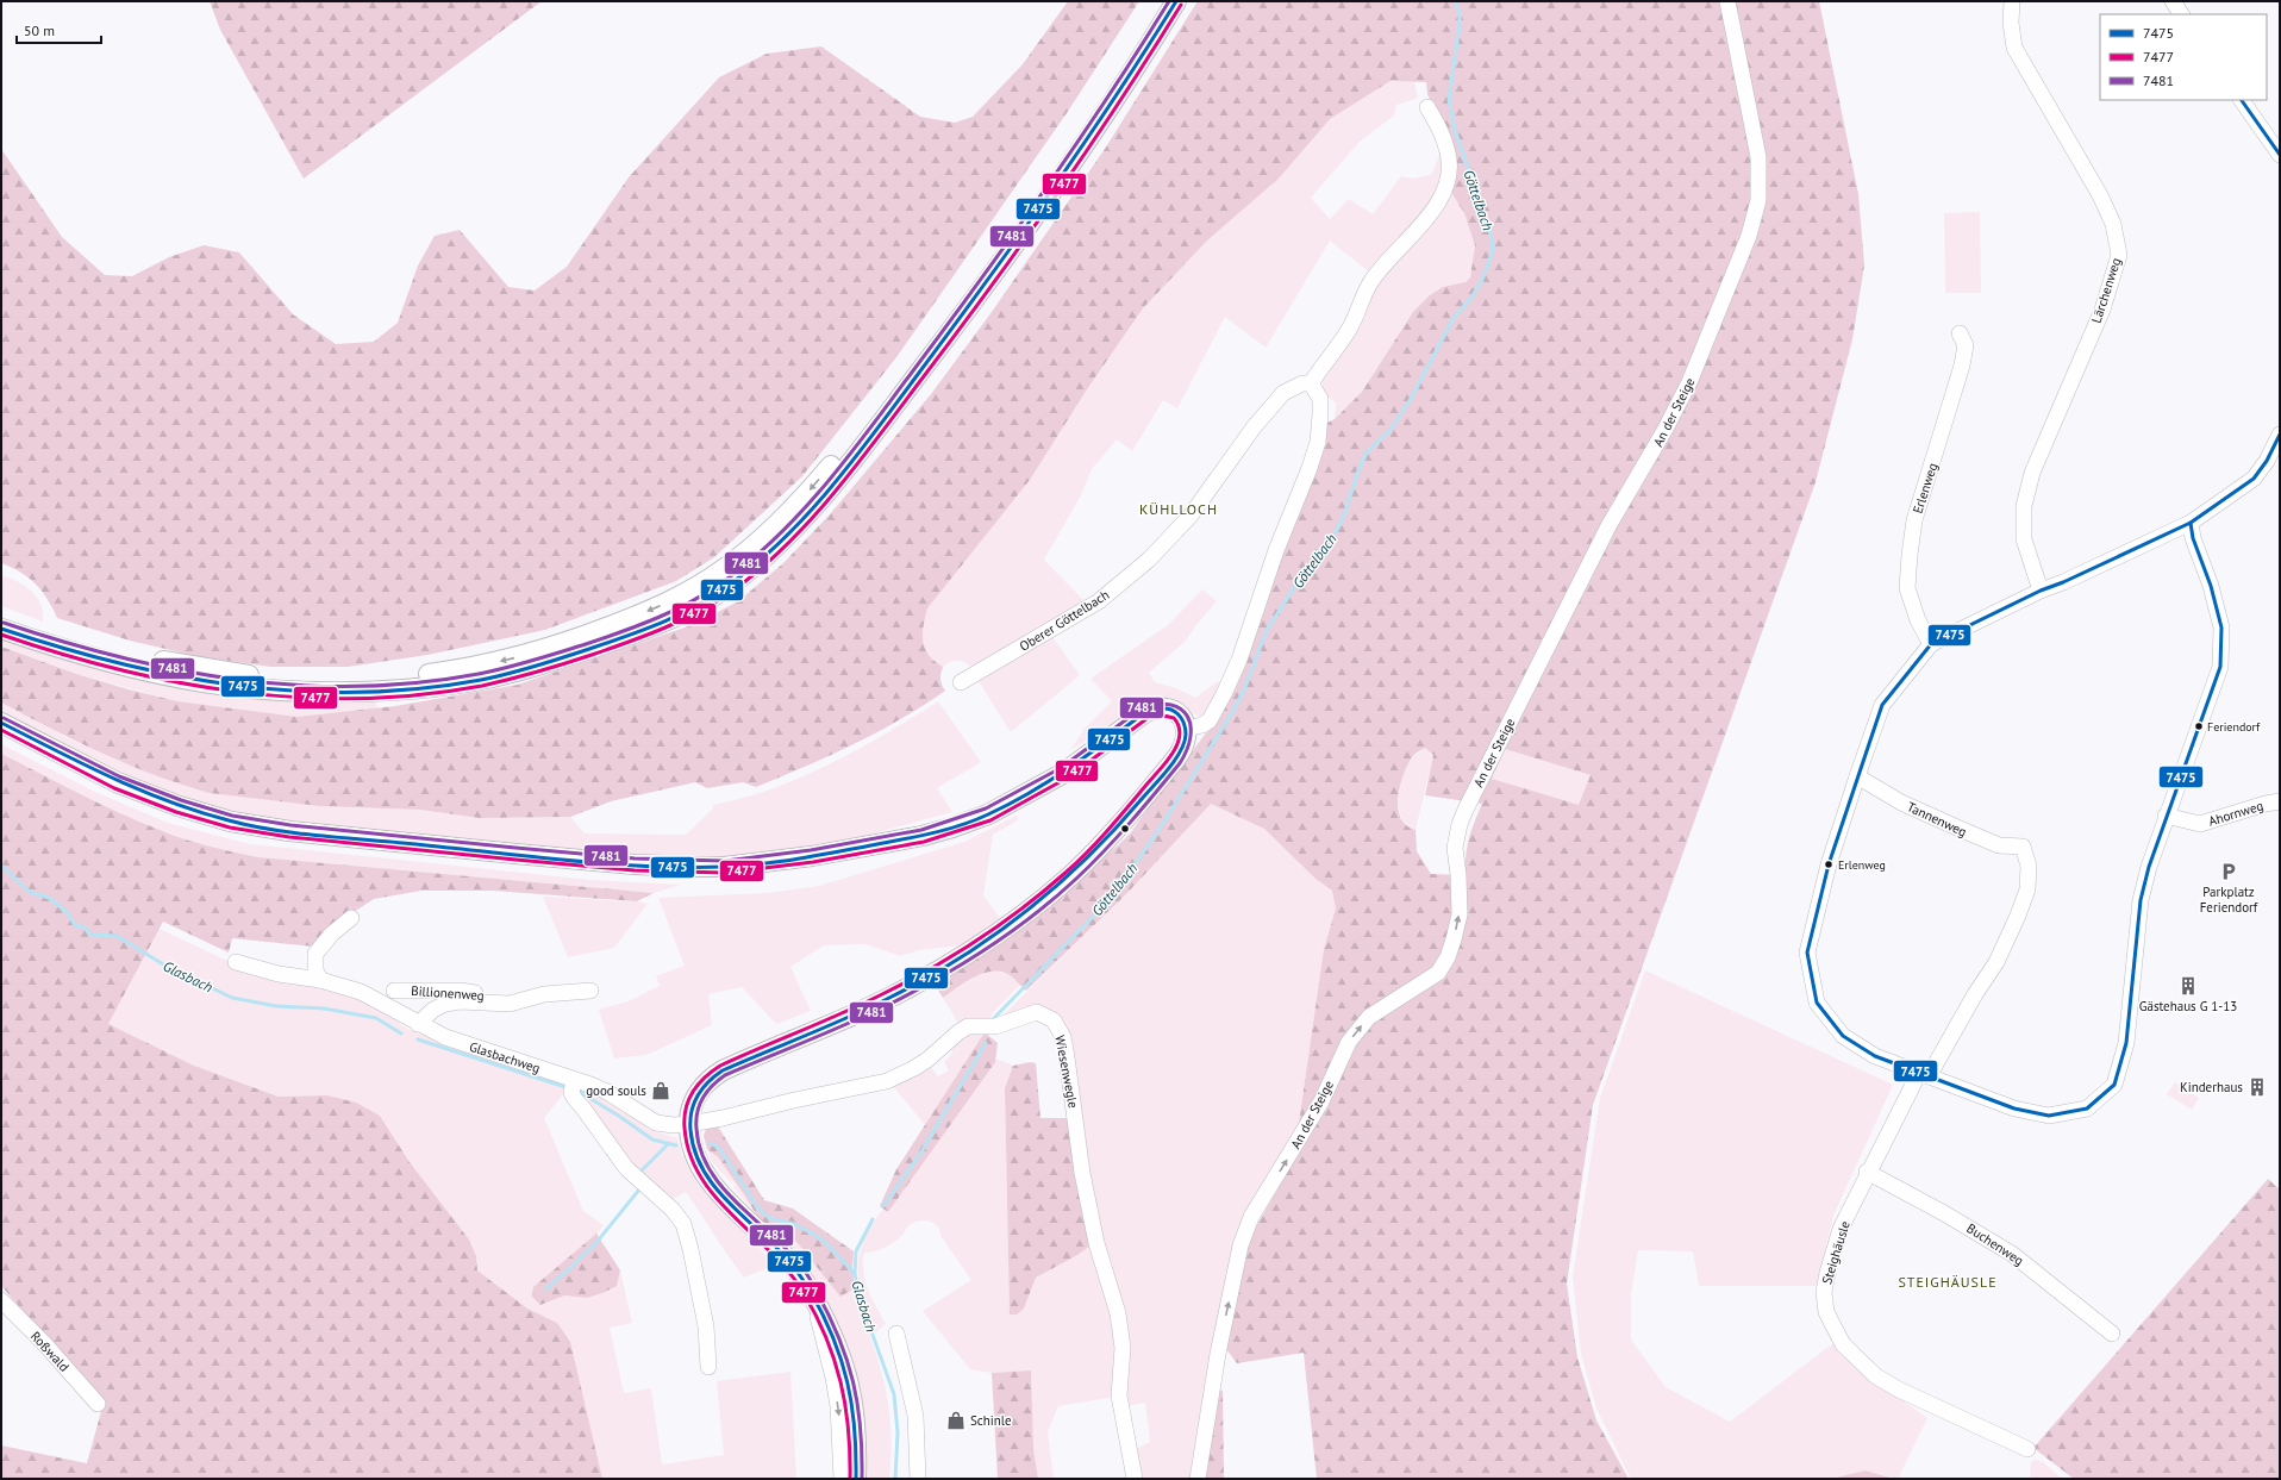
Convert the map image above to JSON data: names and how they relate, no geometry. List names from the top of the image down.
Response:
{
  "streets": {
    "street": [
      "Lärchenweg",
      "An der Steige",
      "Erlenweg",
      "Oberer Göttelbach",
      "Ahornweg",
      "Tannenweg",
      "Billionenweg",
      "Glasbachweg",
      "Wiesenwegle",
      "Buchenweg",
      "Steighäusle",
      "Roßwald"
    ]
  },
  "crossings": [
    ["Tannenweg", "Steighäusle"],
    ["Billionenweg", "Glasbachweg"],
    ["Glasbachweg", "Wiesenwegle"],
    ["Buchenweg", "Steighäusle"]
  ],
  "one_way": ["An der Steige"],
  "districts": ["KÜHLLOCH", "STEIGHÄUSLE"],
  "water": ["Göttelbach", "Glasbach"],
  "places": {
    "other": ["Feriendorf", "Erlenweg"],
    "parking": ["Parkplatz Feriendorf"],
    "building": ["Gästehaus G 1-13", "Kinderhaus"],
    "shop": ["good souls", "Schinle"]
  },
  "lines": ["transit line 7475", "transit line 7481", "transit line 7477"],
  "legend": ["7475", "7477", "7481"],
  "scale_bar": "50 m"
}
